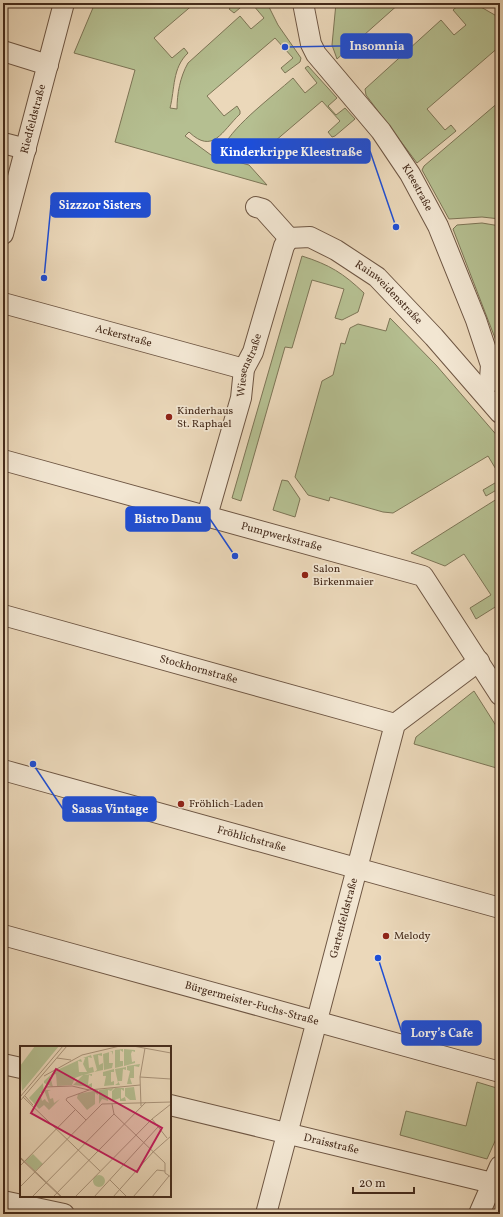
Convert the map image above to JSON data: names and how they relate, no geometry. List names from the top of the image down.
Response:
{
  "streets": {
    "street": [
      "Riedfeldstraße",
      "Kleestraße",
      "Rainweidenstraße",
      "Ackerstraße",
      "Wiesenstraße",
      "Pumpwerkstraße",
      "Stockhornstraße",
      "Fröhlichstraße",
      "Gartenfeldstraße",
      "Bürgermeister-Fuchs-Straße",
      "Draisstraße"
    ]
  },
  "crossings": [
    ["Kleestraße", "Rainweidenstraße"],
    ["Rainweidenstraße", "Wiesenstraße"],
    ["Ackerstraße", "Wiesenstraße"],
    ["Wiesenstraße", "Pumpwerkstraße"],
    ["Stockhornstraße", "Gartenfeldstraße"],
    ["Fröhlichstraße", "Gartenfeldstraße"],
    ["Gartenfeldstraße", "Bürgermeister-Fuchs-Straße"],
    ["Gartenfeldstraße", "Draisstraße"]
  ],
  "places": [
    "Insomnia",
    "Kinderkrippe Kleestraße",
    "Sizzzor Sisters",
    "Kinderhaus St. Raphael",
    "Bistro Danu",
    "Salon Birkenmaier",
    "Sasas Vintage",
    "Fröhlich-Laden",
    "Melody",
    "Lory’s Cafe"
  ],
  "scale_bar": "20 m"
}
